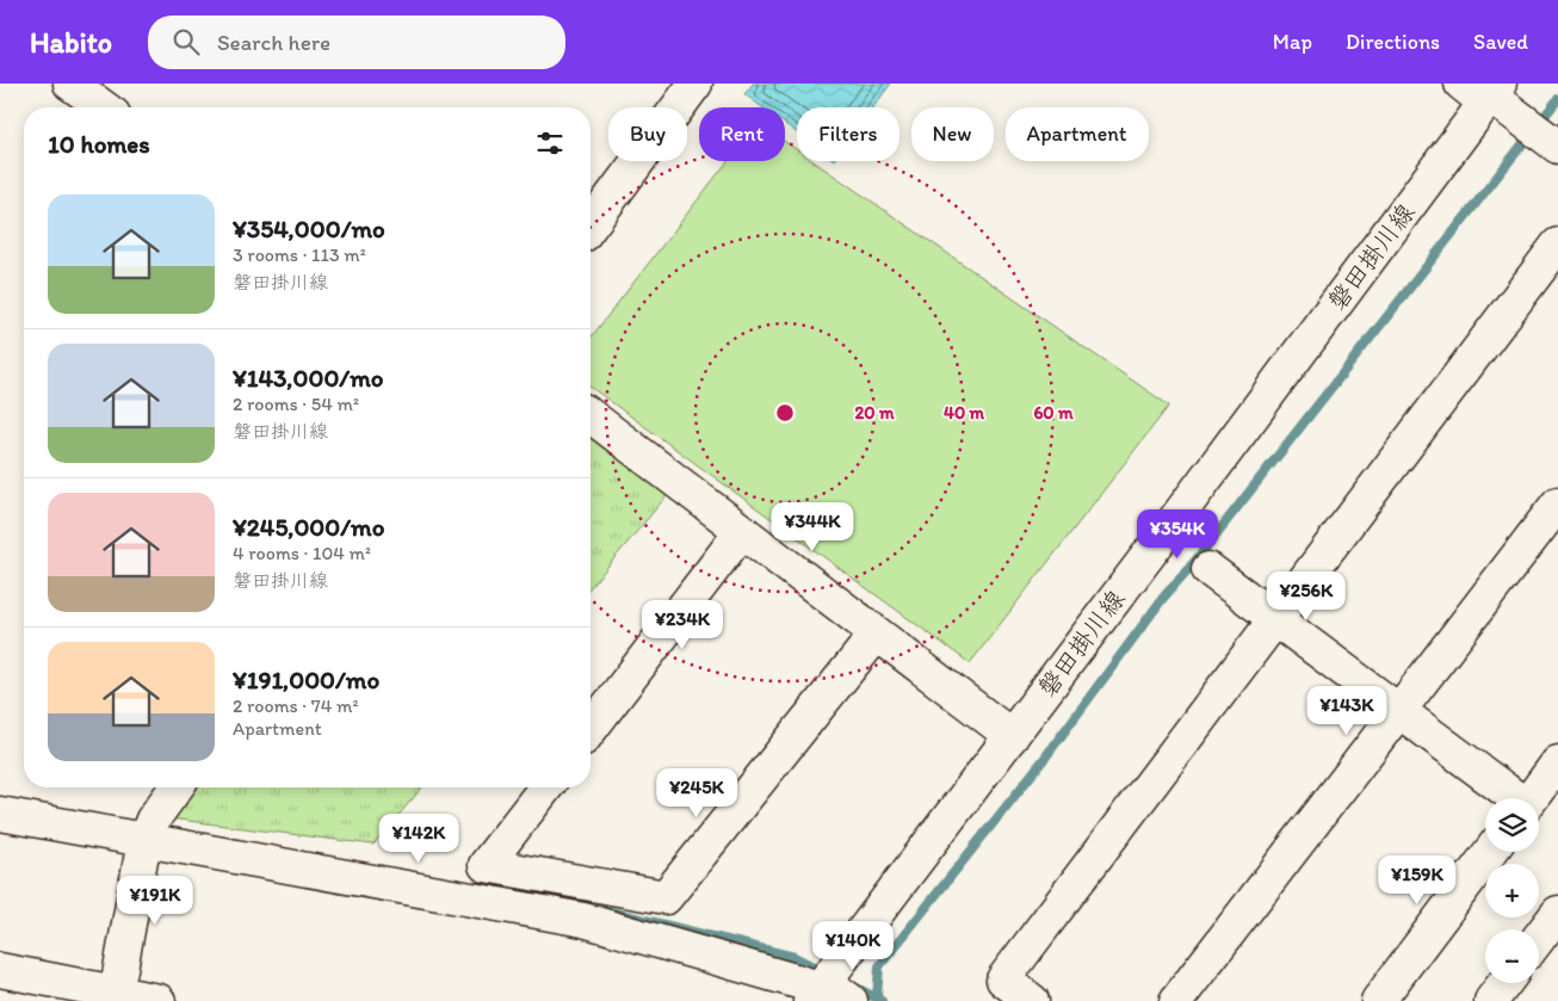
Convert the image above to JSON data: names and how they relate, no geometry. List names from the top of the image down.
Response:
{
  "streets": {
    "street": ["磐田掛川線"]
  },
  "page": {
    "header": "Habito",
    "search": "Search here",
    "nav": ["Map", "Directions", "Saved"],
    "chip": [
      "Buy",
      "Rent",
      "Filters",
      "New",
      "Apartment"
    ],
    "heading": "10 homes",
    "list": [
      {
        "name": "¥354,000/mo",
        "note": "3 rooms · 113 m² · 磐田掛川線"
      },
      {
        "name": "¥143,000/mo",
        "note": "2 rooms · 54 m² · 磐田掛川線"
      },
      {
        "name": "¥245,000/mo",
        "note": "4 rooms · 104 m² · 磐田掛川線"
      },
      {
        "name": "¥191,000/mo",
        "note": "2 rooms · 74 m² · Apartment"
      }
    ],
    "price": [
      "¥344K",
      "¥354K",
      "¥256K",
      "¥234K",
      "¥143K",
      "¥245K",
      "¥142K",
      "¥159K",
      "¥191K",
      "¥140K"
    ],
    "map_buttons": ["+", "−"]
  },
  "rings": ["20 m", "40 m", "60 m"]
}
